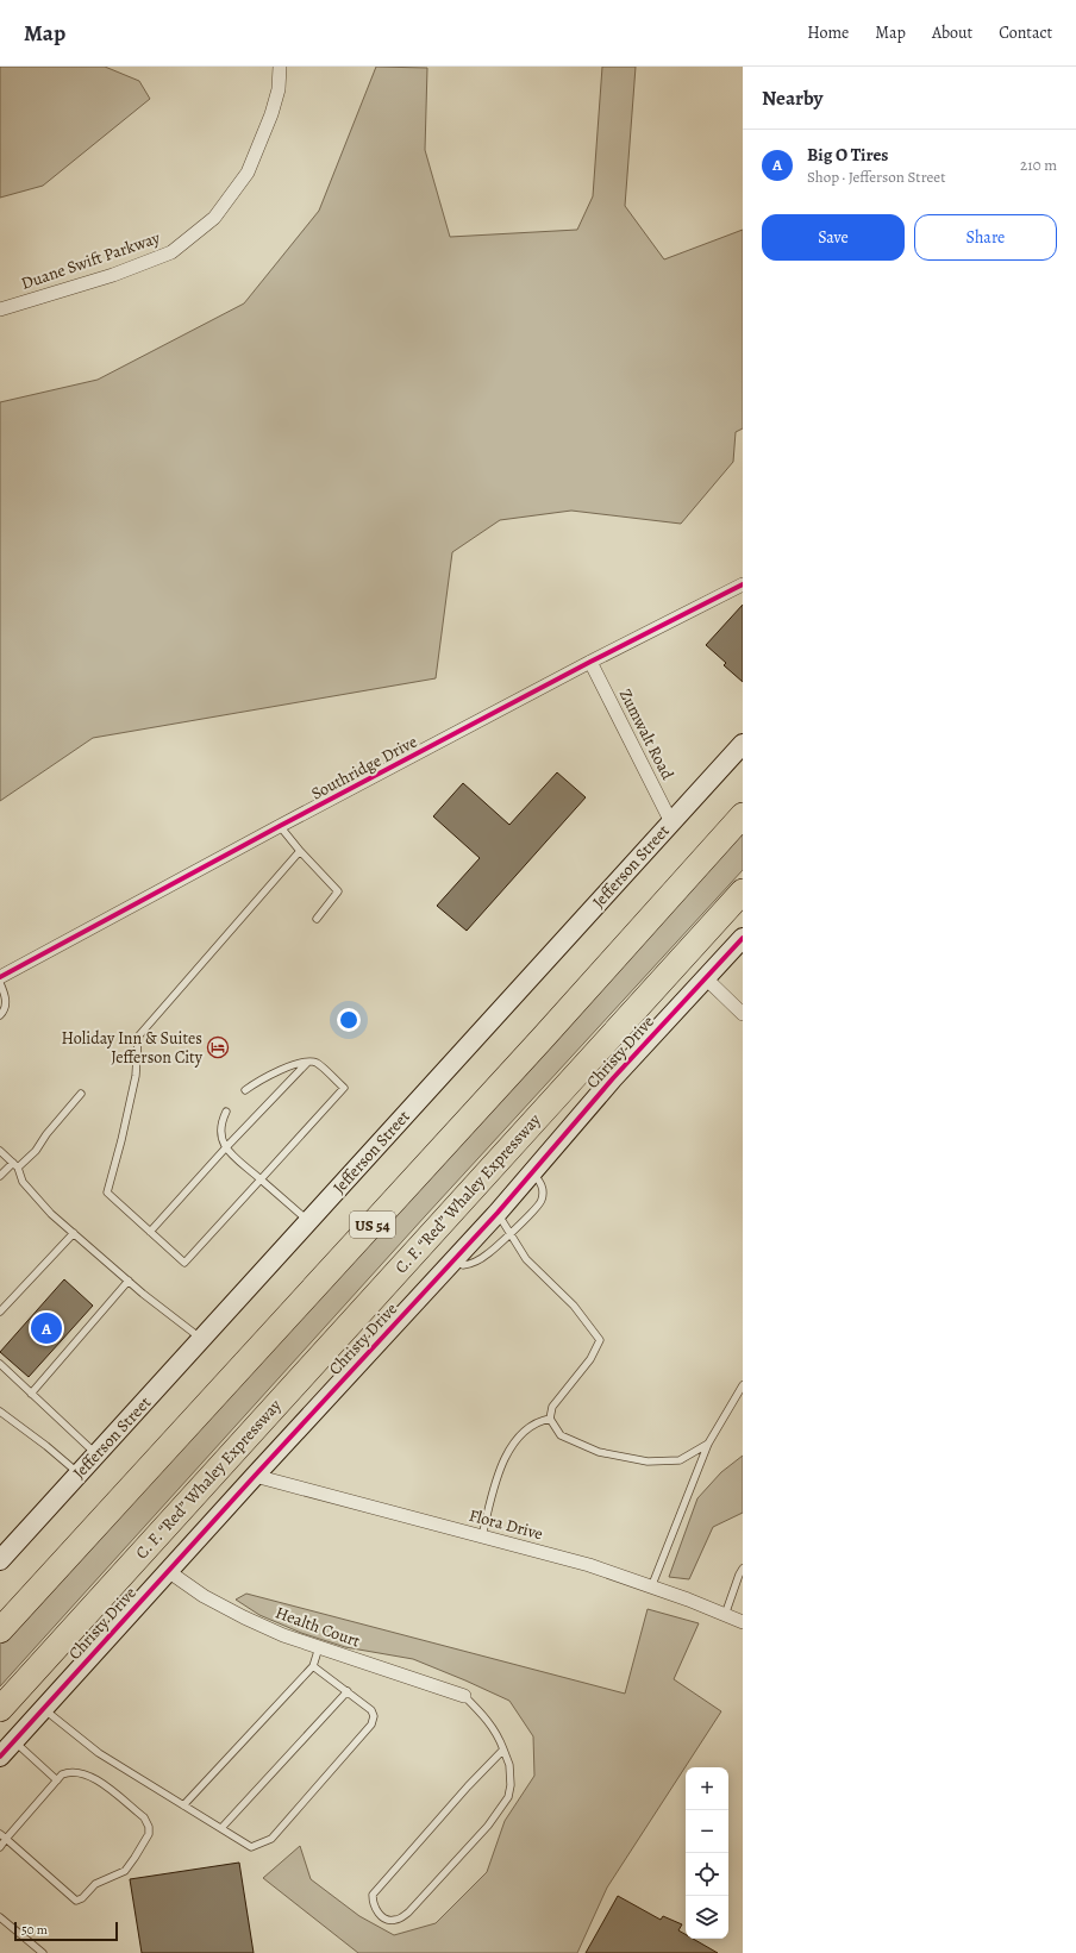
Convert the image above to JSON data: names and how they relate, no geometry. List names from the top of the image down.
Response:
{
  "streets": {
    "highway": ["C. F. “Red” Whaley Expressway", "US 54"],
    "street": [
      "Duane Swift Parkway",
      "Zumwalt Road",
      "Southridge Drive",
      "Jefferson Street",
      "Christy Drive",
      "Flora Drive",
      "Health Court"
    ]
  },
  "crossings": [
    ["Zumwalt Road", "Southridge Drive"],
    ["Zumwalt Road", "Jefferson Street"],
    ["Christy Drive", "Flora Drive"],
    ["Christy Drive", "Health Court"]
  ],
  "places": {
    "hotel": ["Holiday Inn & Suites Jefferson City"]
  },
  "scale_bar": "50 m",
  "page": {
    "header": "Map",
    "nav": [
      "Home",
      "Map",
      "About",
      "Contact"
    ],
    "heading": "Nearby",
    "list": [
      {
        "mark": "A",
        "name": "Big O Tires",
        "note": "Shop · Jefferson Street",
        "value": "210 m"
      }
    ],
    "buttons": ["Save", "Share"],
    "pins": "A",
    "map_buttons": ["+", "−"],
    "scale": "50 m"
  }
}
